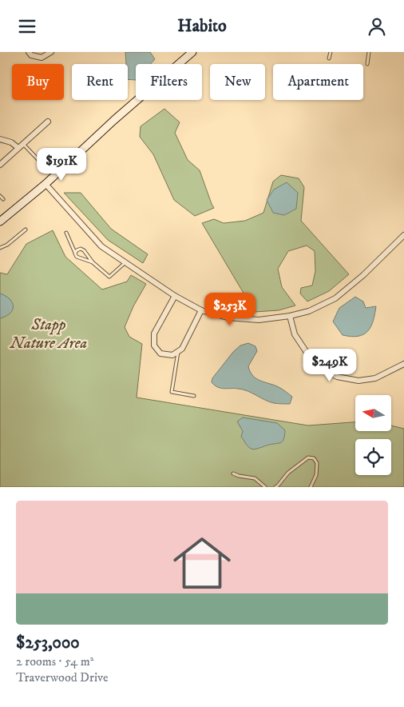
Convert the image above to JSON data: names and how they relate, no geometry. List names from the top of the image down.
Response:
{
  "parks": ["Stapp Nature Area"],
  "north": "left",
  "page": {
    "header": "Habito",
    "chip": [
      "Buy",
      "Rent",
      "Filters",
      "New",
      "Apartment"
    ],
    "price": ["$191K", "$253K", "$249K"],
    "list": [
      {
        "name": "$253,000",
        "note": "2 rooms · 54 m² · Traverwood Drive"
      }
    ]
  }
}
